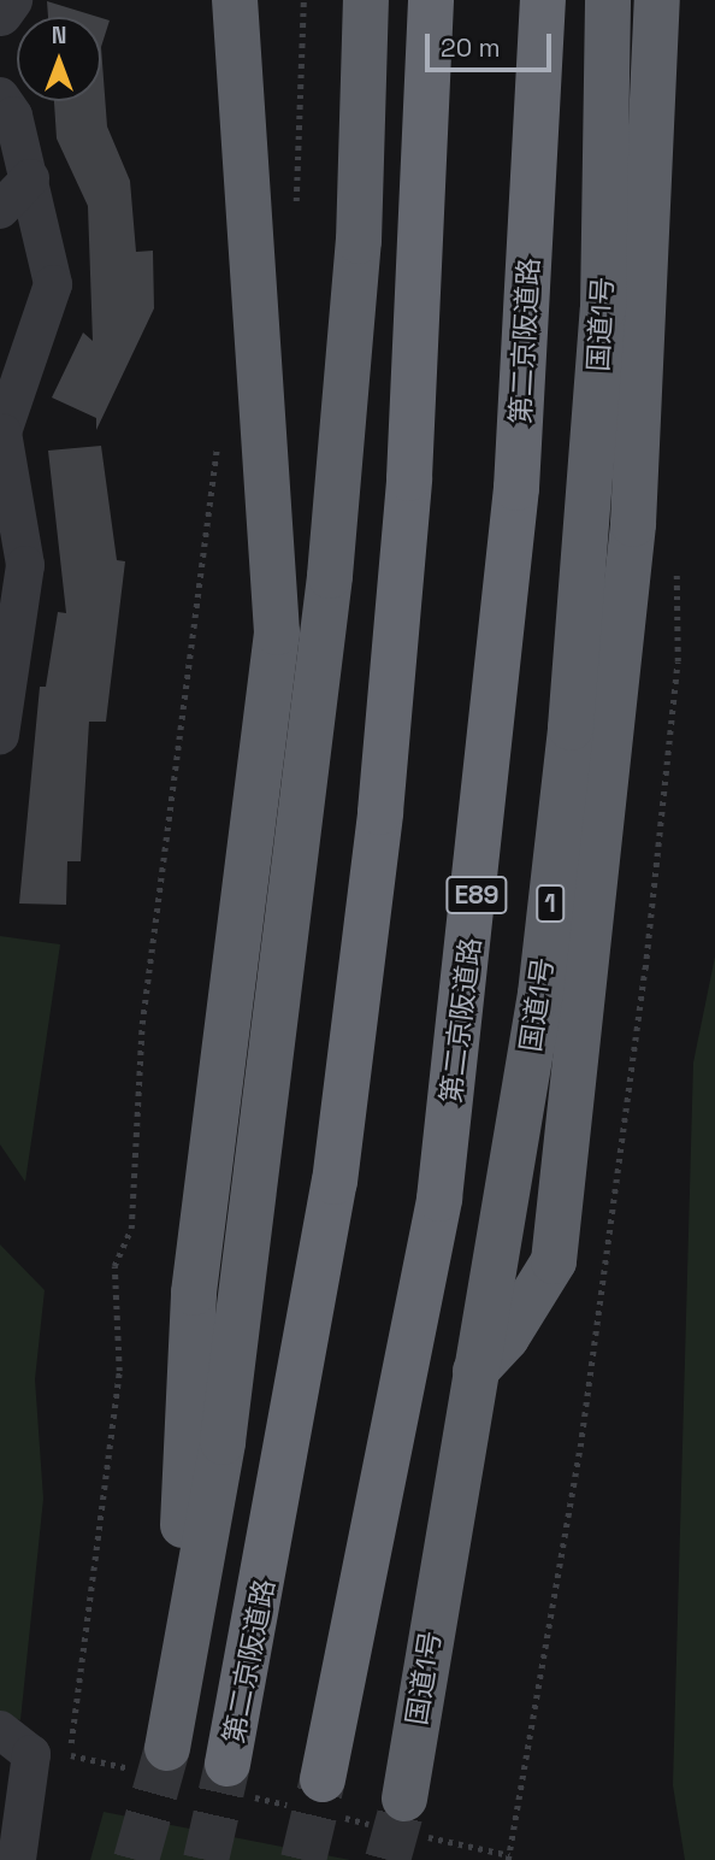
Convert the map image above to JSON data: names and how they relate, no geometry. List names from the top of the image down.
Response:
{
  "streets": {
    "highway": [
      "国道1号",
      "第二京阪道路",
      "E89",
      "1"
    ]
  },
  "scale_bar": "20 m",
  "north": "top"
}
